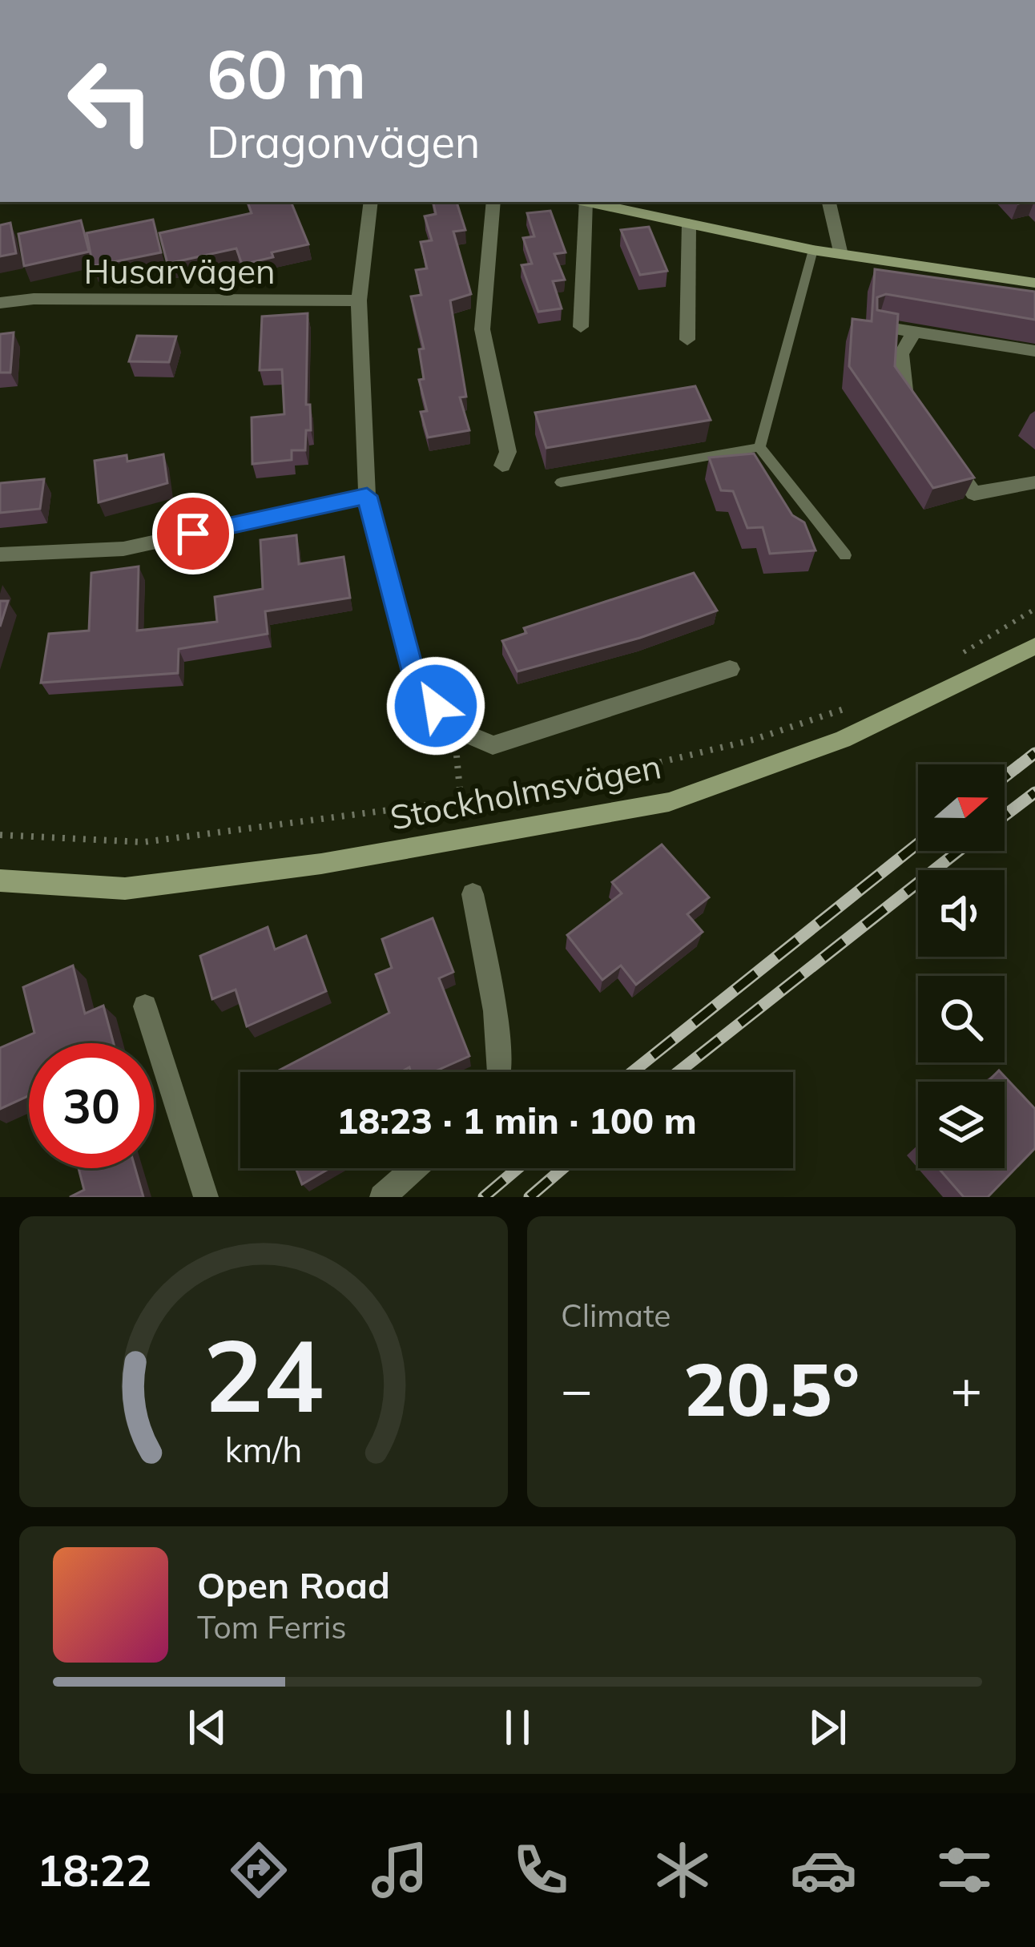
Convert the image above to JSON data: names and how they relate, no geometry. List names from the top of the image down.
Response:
{
  "streets": {
    "main road": ["Stockholmsvägen"],
    "street": ["Husarvägen"]
  },
  "north": "right",
  "page": {
    "turn": ["60 m", "Dragonvägen"],
    "limit": "30",
    "trip": "18:23 · 1 min · 100 m",
    "tile": "Climate",
    "heat": ["−", "20.5°", "+"],
    "song": ["Open Road", "Tom Ferris"],
    "tabs": "18:22",
    "gauge": ["24", "km/h"]
  }
}
